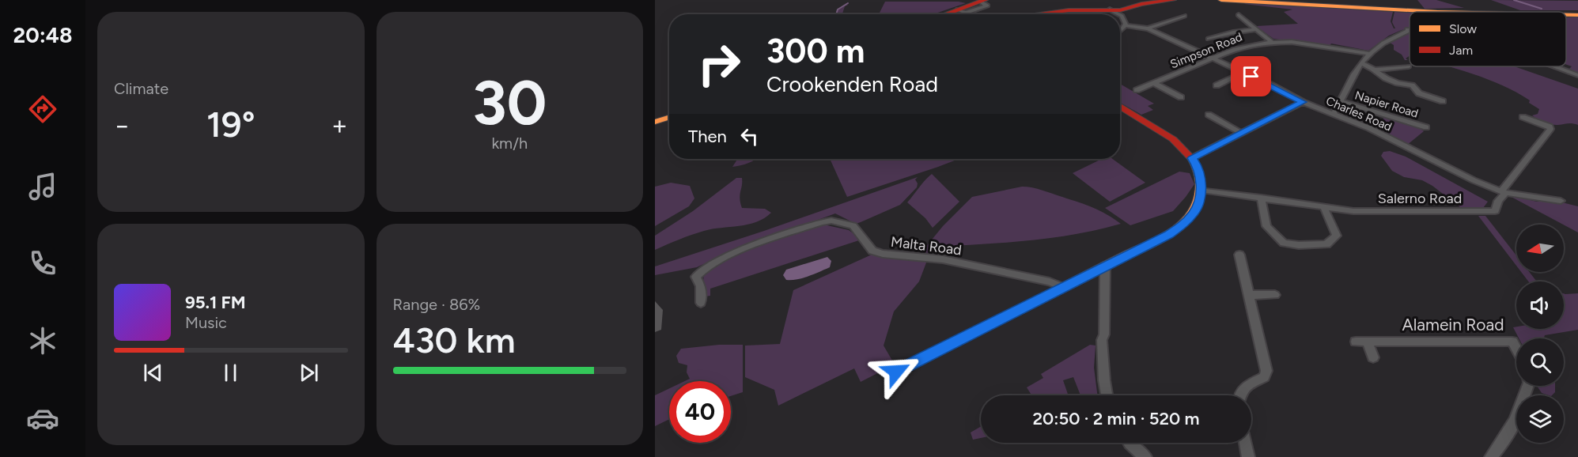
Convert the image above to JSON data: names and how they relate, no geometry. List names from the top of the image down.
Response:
{
  "streets": {
    "street": [
      "Simpson Road",
      "Napier Road",
      "Charles Road",
      "Salerno Road",
      "Malta Road",
      "Alamein Road"
    ]
  },
  "crossings": [
    ["Simpson Road", "Charles Road"],
    ["Charles Road", "Salerno Road"]
  ],
  "legend": ["Slow", "Jam"],
  "north": "left",
  "page": {
    "tabs": "20:48",
    "tile": [
      "Climate",
      ["30", "km/h"],
      ["Range · 86%", "430 km"]
    ],
    "turn": ["300 m", "Crookenden Road"],
    "heat": ["−", "19°", "+"],
    "then": "Then",
    "song": ["95.1 FM", "Music"],
    "limit": "40",
    "trip": "20:50 · 2 min · 520 m"
  }
}
